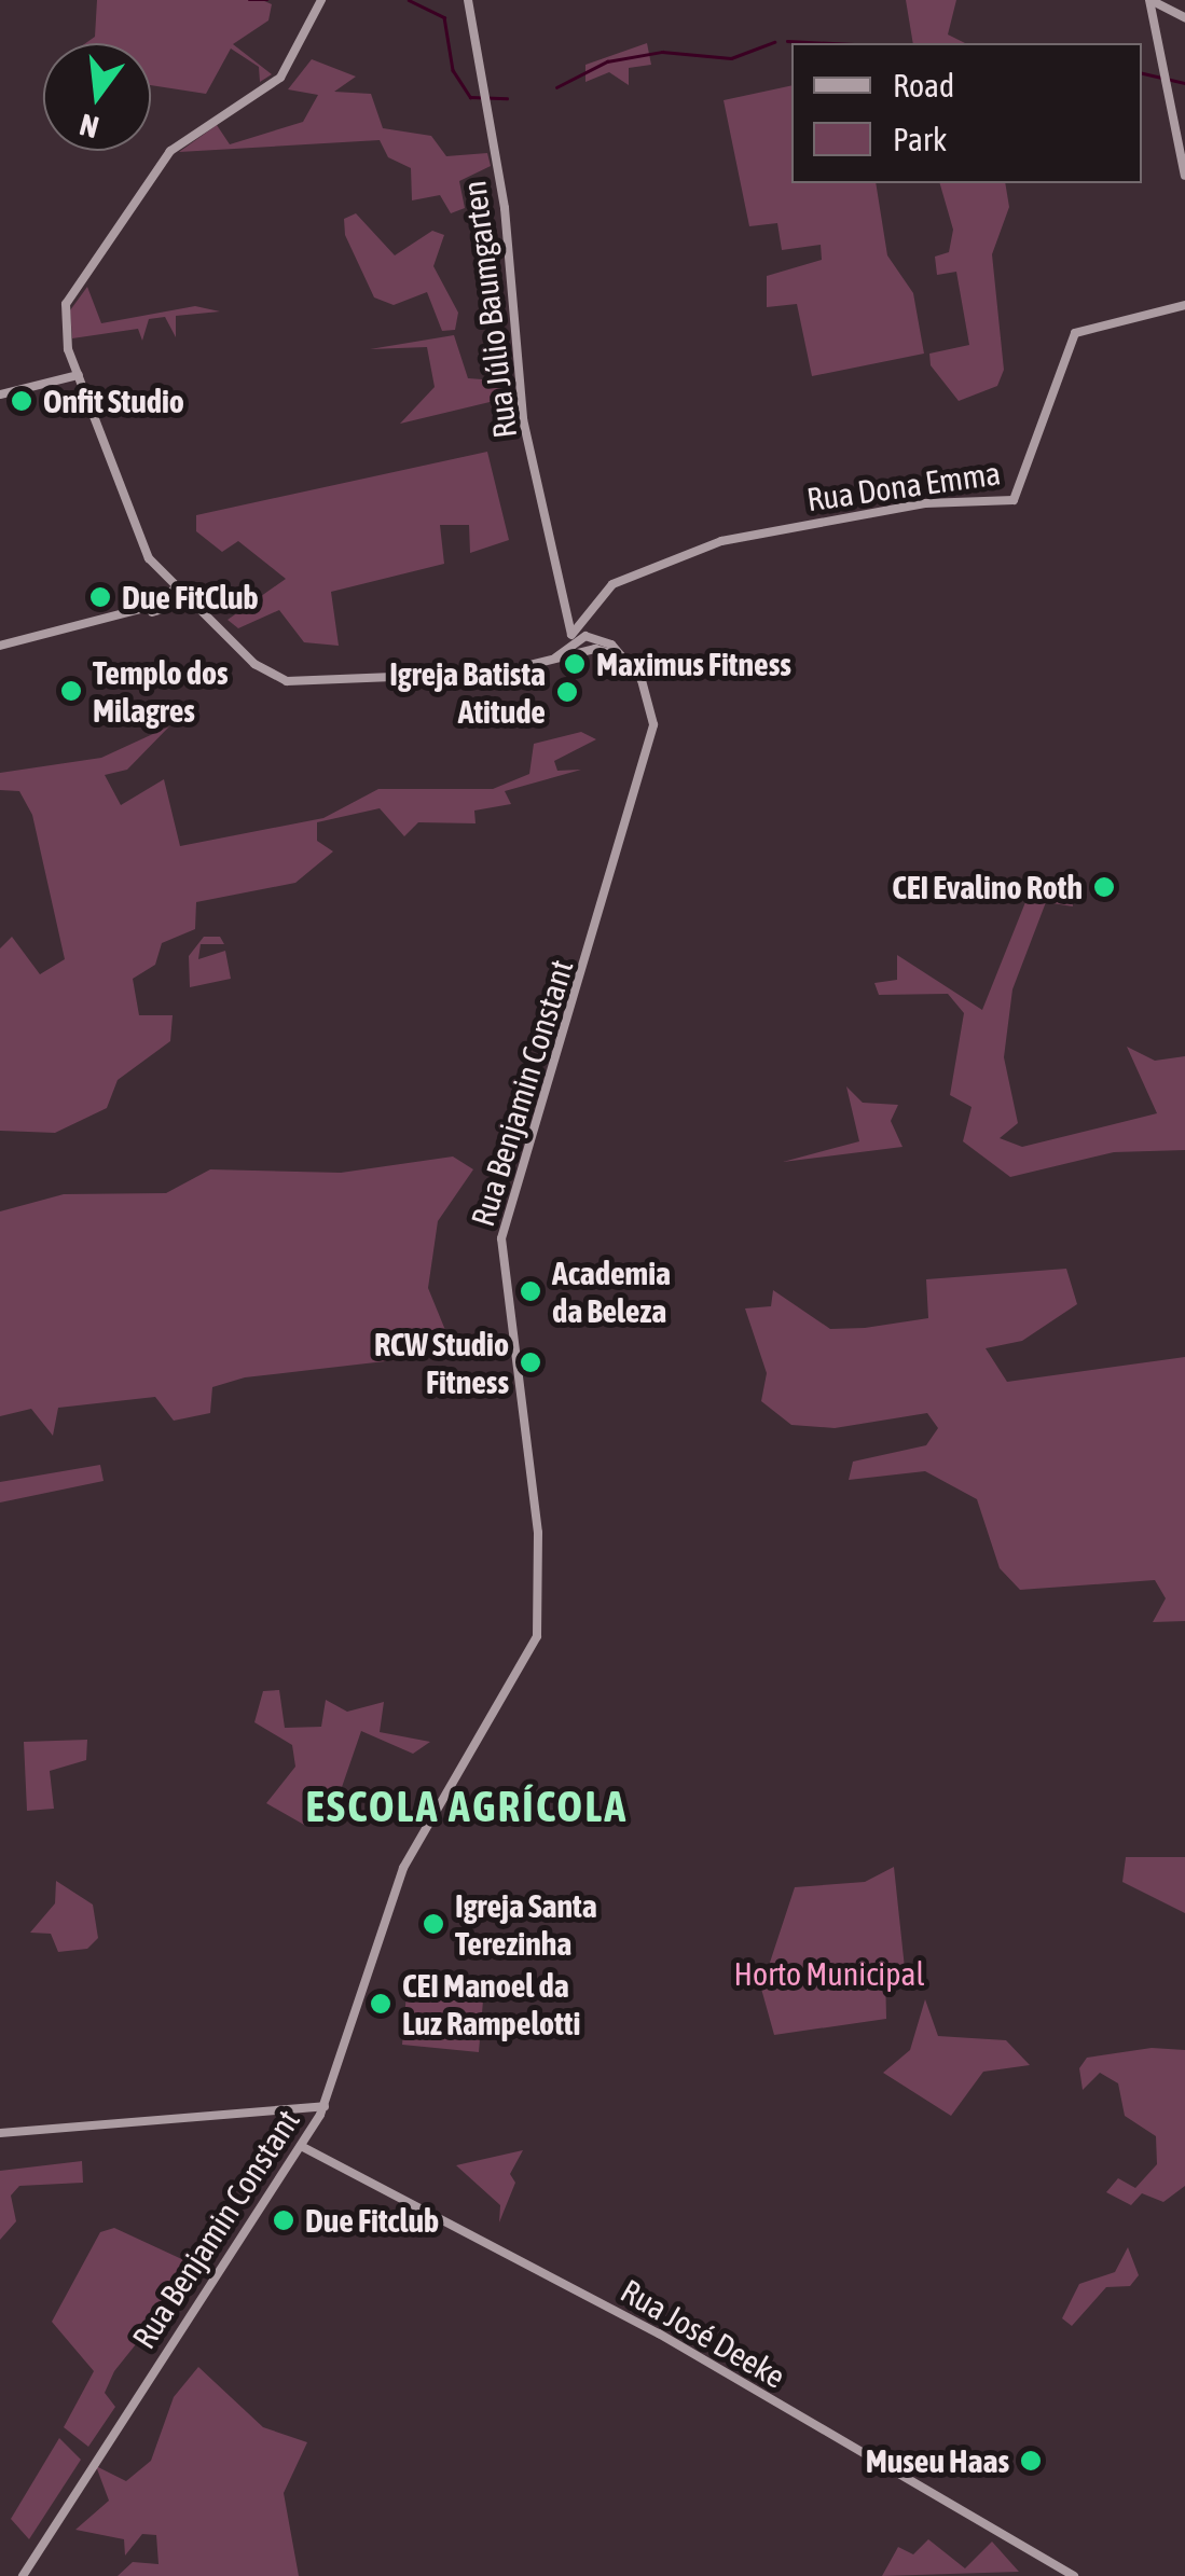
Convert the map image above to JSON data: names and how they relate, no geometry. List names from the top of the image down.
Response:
{
  "streets": {
    "main road": [
      "Rua Júlio Baumgarten",
      "Rua Dona Emma",
      "Rua Benjamin Constant",
      "Rua José Deeke"
    ]
  },
  "crossings": [
    ["Rua Júlio Baumgarten", "Rua Dona Emma"],
    ["Rua Dona Emma", "Rua Benjamin Constant"],
    ["Rua Benjamin Constant", "Rua José Deeke"]
  ],
  "districts": ["ESCOLA AGRÍCOLA"],
  "parks": ["Horto Municipal"],
  "places": [
    "Onfit Studio",
    "Due FitClub",
    "Maximus Fitness",
    "Templo dos Milagres",
    "Igreja Batista Atitude",
    "CEI Evalino Roth",
    "Academia da Beleza",
    "RCW Studio Fitness",
    "Igreja Santa Terezinha",
    "CEI Manoel da Luz Rampelotti",
    "Due Fitclub",
    "Museu Haas"
  ],
  "legend": ["Road", "Park"],
  "north": "bottom"
}
